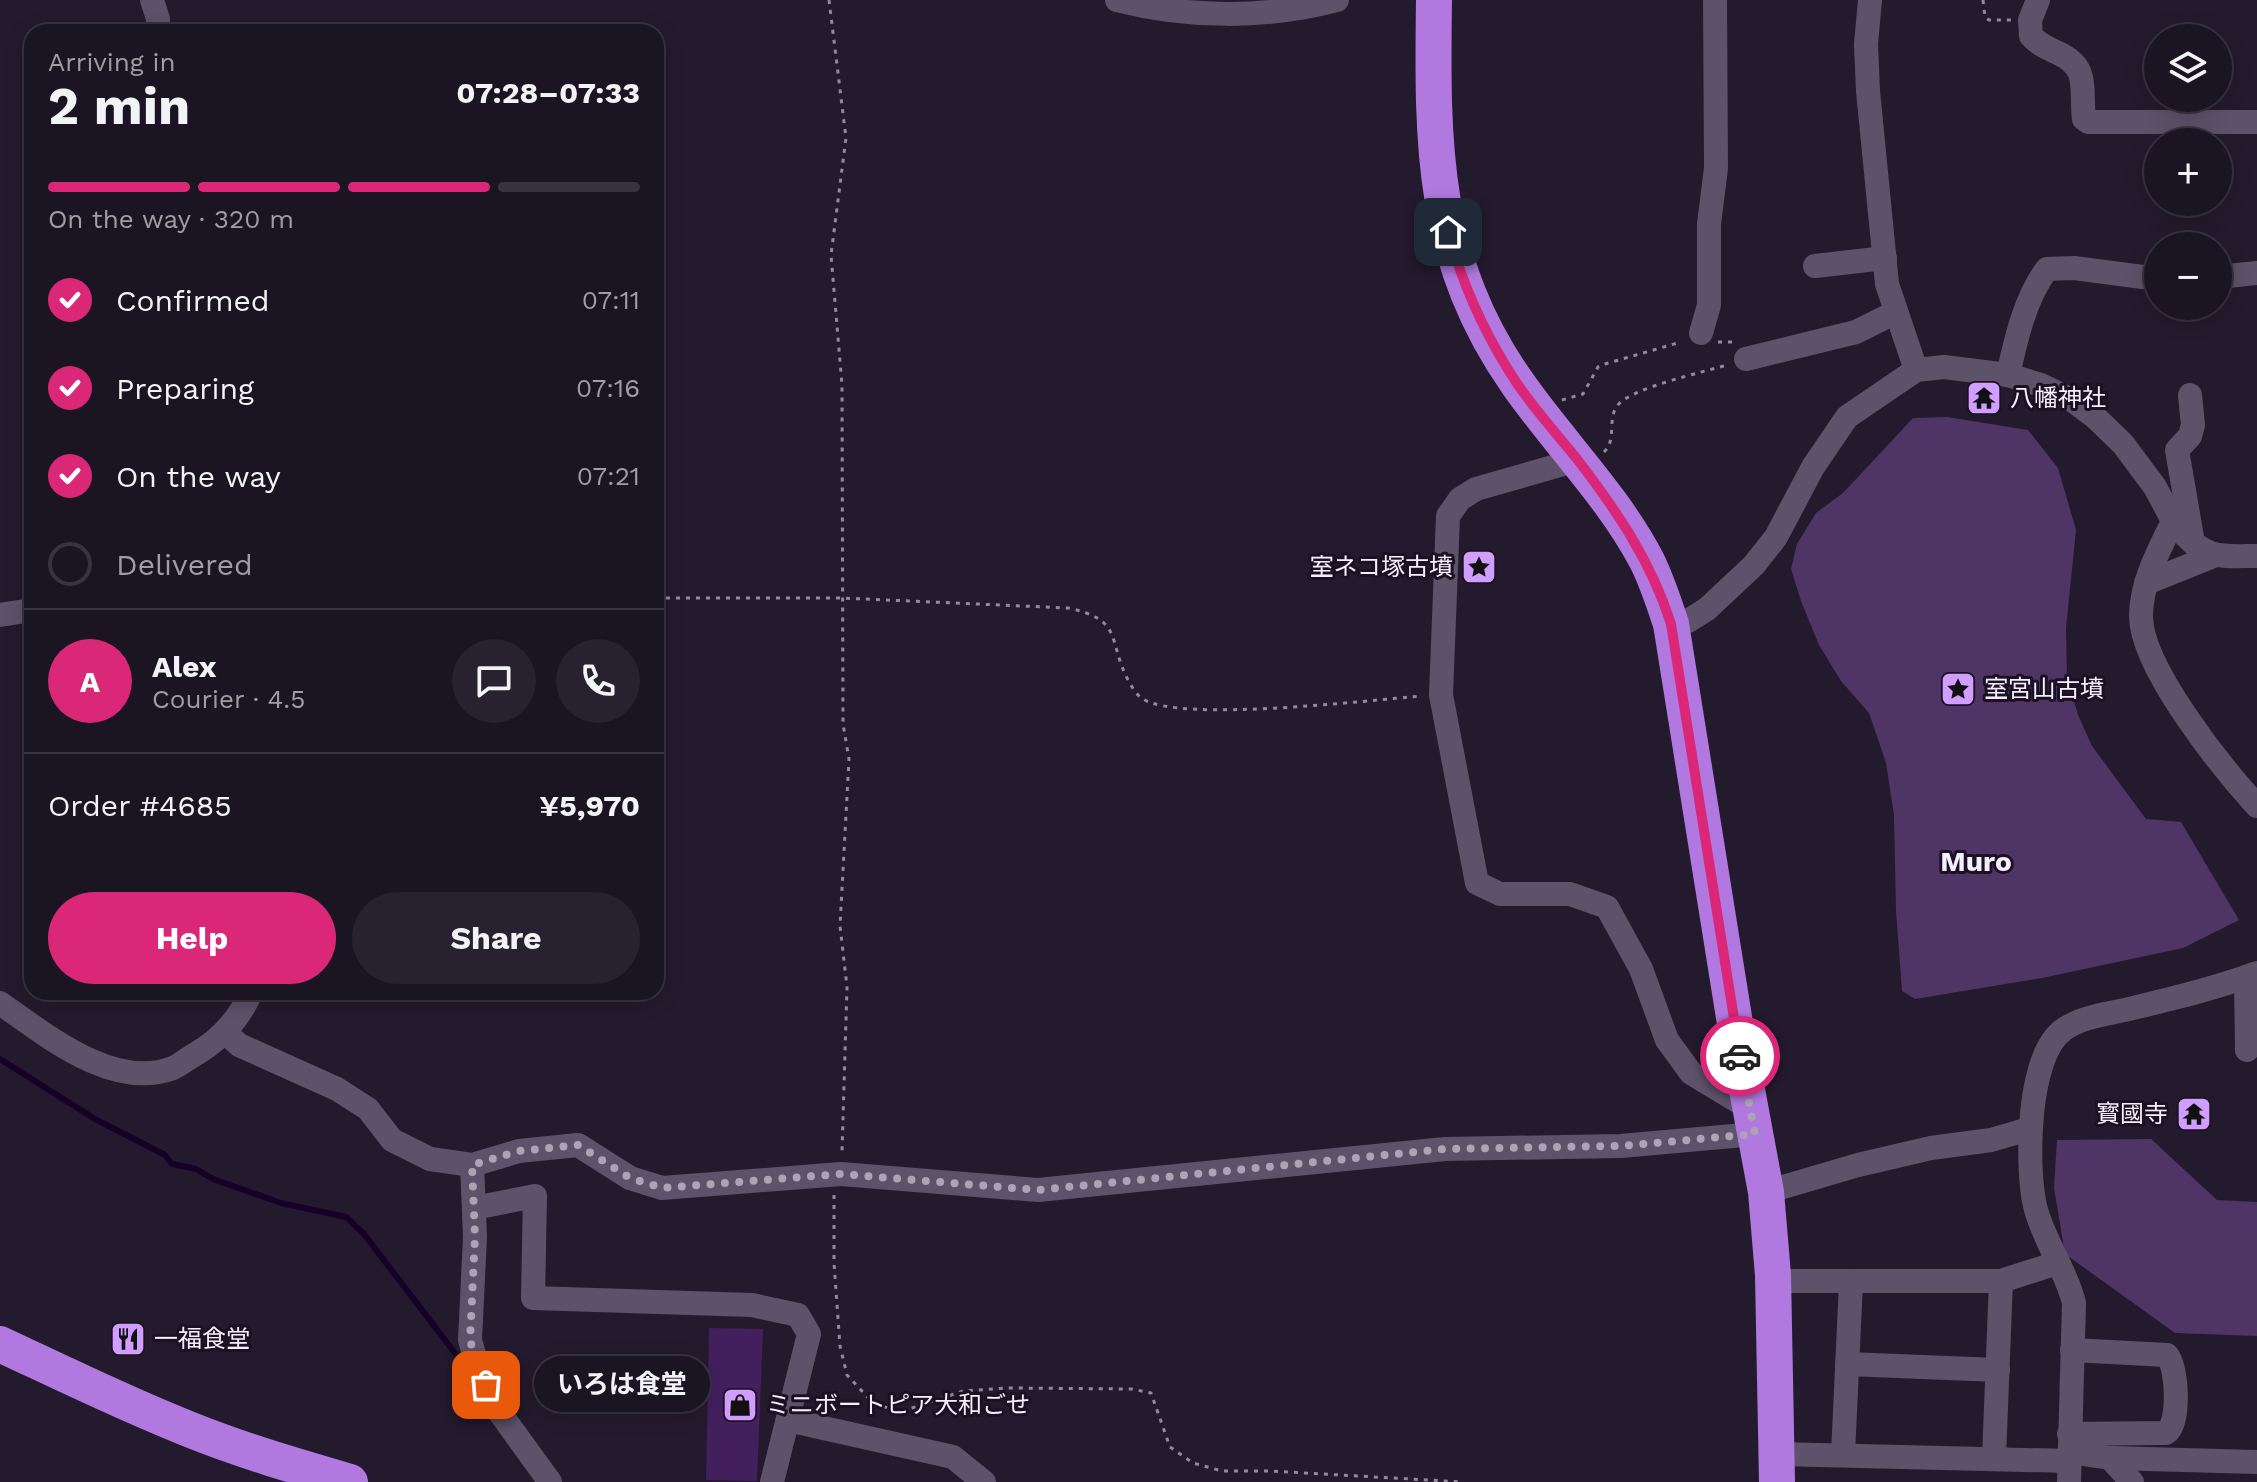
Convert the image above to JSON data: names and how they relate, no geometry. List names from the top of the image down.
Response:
{
  "districts": ["Muro"],
  "places": {
    "temple": ["八幡神社", "寳國寺"],
    "place": ["室ネコ塚古墳", "室宮山古墳"],
    "restaurant": ["一福食堂"],
    "other": ["いろは食堂"],
    "shop": ["ミニボートピア大和ごせ"]
  },
  "page": {
    "map_buttons": ["+", "−"],
    "heading": ["2 min", "Arriving in", "07:28–07:33"],
    "panel": [
      "Alex",
      "Courier · 4.5",
      "Order #4685",
      "¥5,970"
    ],
    "bar": "On the way · 320 m",
    "list": [
      ["Confirmed", "07:11"],
      ["Preparing", "07:16"],
      ["On the way", "07:21"],
      "Delivered"
    ],
    "round": "A",
    "buttons": ["Help", "Share"],
    "bubble": "いろは食堂"
  }
}
